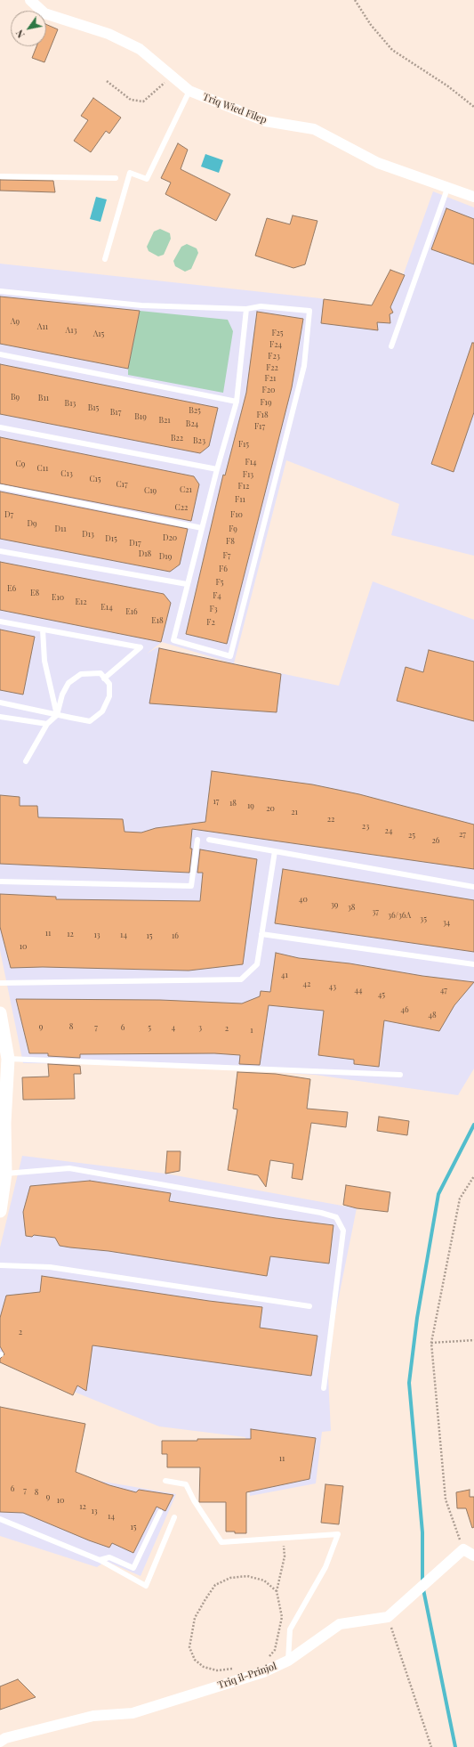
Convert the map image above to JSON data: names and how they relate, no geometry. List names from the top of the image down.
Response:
{
  "streets": {
    "street": ["Triq Wied Filep", "Triq il-Prinjol"]
  },
  "house_numbers": [
    "A9",
    "A11",
    "A13",
    "F25",
    "A15",
    "F24",
    "F23",
    "F22",
    "F21",
    "F20",
    "B9",
    "B11",
    "F19",
    "B13",
    "B15",
    "B25",
    "B17",
    "F18",
    "B19",
    "B21",
    "B24",
    "F17",
    "B22",
    "B23",
    "F15",
    "F14",
    "C9",
    "C11",
    "C13",
    "F13",
    "C15",
    "C17",
    "F12",
    "C21",
    "C19",
    "F11",
    "C22",
    "D7",
    "F10",
    "D9",
    "D11",
    "F9",
    "D13",
    "D20",
    "D15",
    "F8",
    "D17",
    "D18",
    "F7",
    "D19",
    "F6",
    "F5",
    "E6",
    "E8",
    "F4",
    "E10",
    "E12",
    "E14",
    "F3",
    "E16",
    "E18",
    "F2",
    "17",
    "18",
    "19",
    "20",
    "21",
    "22",
    "23",
    "24",
    "27",
    "25",
    "26",
    "40",
    "39",
    "38",
    "37",
    "36/36A",
    "35",
    "34",
    "11",
    "12",
    "13",
    "14",
    "15",
    "16",
    "10",
    "41",
    "42",
    "43",
    "44",
    "47",
    "45",
    "46",
    "48",
    "9",
    "8",
    "7",
    "6",
    "5",
    "4",
    "3",
    "2",
    "1",
    "2",
    "11",
    "6",
    "7",
    "8",
    "9",
    "10",
    "12",
    "13",
    "14",
    "15"
  ],
  "north": "bottom left"
}
